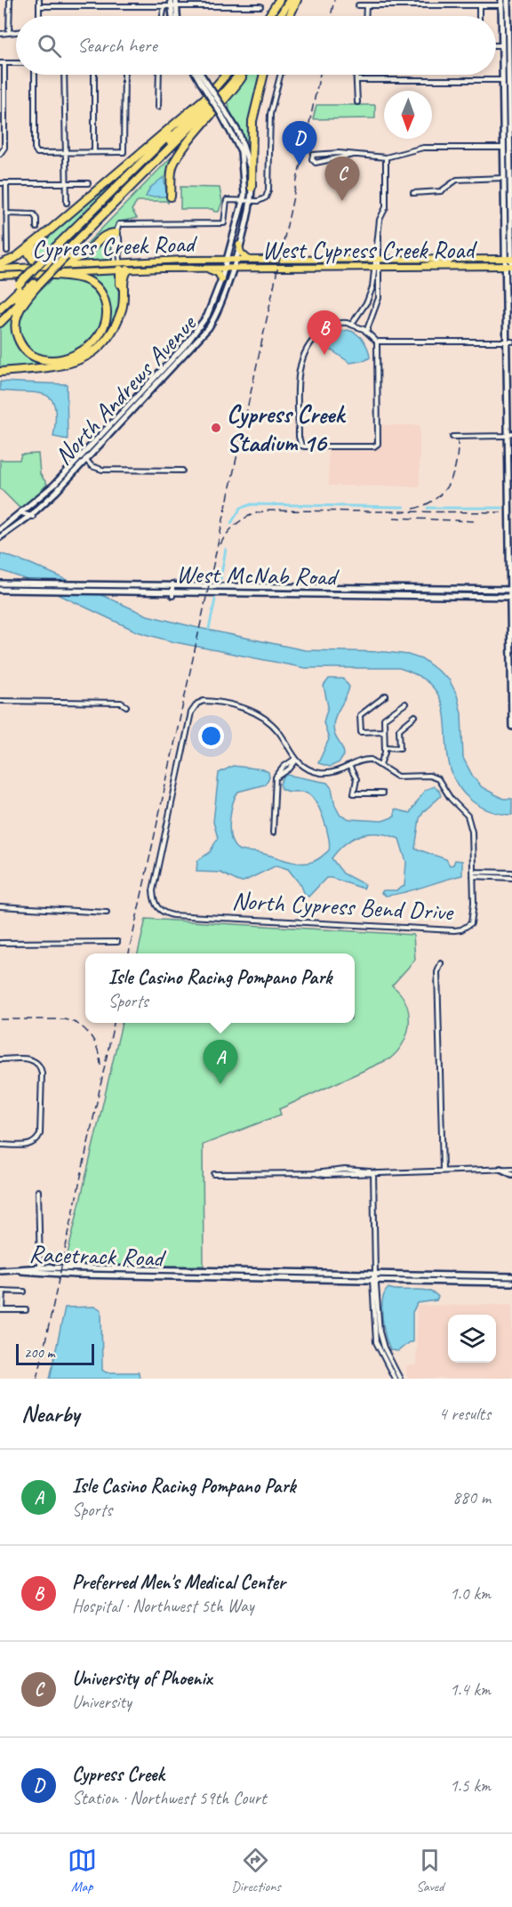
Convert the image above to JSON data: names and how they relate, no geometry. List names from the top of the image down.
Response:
{
  "streets": {
    "main road": [
      "Cypress Creek Road",
      "West Cypress Creek Road",
      "North Andrews Avenue",
      "West McNab Road",
      "Racetrack Road"
    ],
    "street": ["North Cypress Bend Drive"]
  },
  "crossings": [
    ["Cypress Creek Road", "West Cypress Creek Road"],
    ["Cypress Creek Road", "North Andrews Avenue"],
    ["West Cypress Creek Road", "North Andrews Avenue"]
  ],
  "places": ["Cypress Creek Stadium 16"],
  "scale_bar": "200 m",
  "north": "bottom",
  "page": {
    "search": "Search here",
    "pins": [
      "D",
      "C",
      "B",
      "A"
    ],
    "popup": ["Isle Casino Racing Pompano Park", "Sports"],
    "scale": "200 m",
    "heading": ["Nearby", "4 results"],
    "list": [
      {
        "mark": "A",
        "name": "Isle Casino Racing Pompano Park",
        "note": "Sports",
        "value": "880 m"
      },
      {
        "mark": "B",
        "name": "Preferred Men's Medical Center",
        "note": "Hospital · Northwest 5th Way",
        "value": "1.0 km"
      },
      {
        "mark": "C",
        "name": "University of Phoenix",
        "note": "University",
        "value": "1.4 km"
      },
      {
        "mark": "D",
        "name": "Cypress Creek",
        "note": "Station · Northwest 59th Court",
        "value": "1.5 km"
      }
    ],
    "nav": ["Map", "Directions", "Saved"]
  }
}
